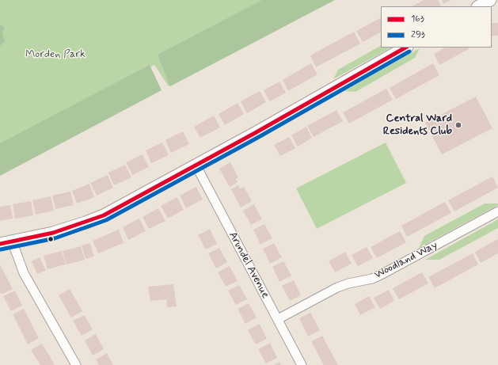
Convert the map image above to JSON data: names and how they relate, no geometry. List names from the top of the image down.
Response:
{
  "streets": {
    "street": ["Woodland Way", "Arundel Avenue"]
  },
  "crossings": [
    ["Woodland Way", "Arundel Avenue"]
  ],
  "parks": ["Morden Park"],
  "places": ["Central Ward Residents Club"],
  "lines": ["transit line 163", "transit line 293"],
  "legend": ["163", "293"]
}
